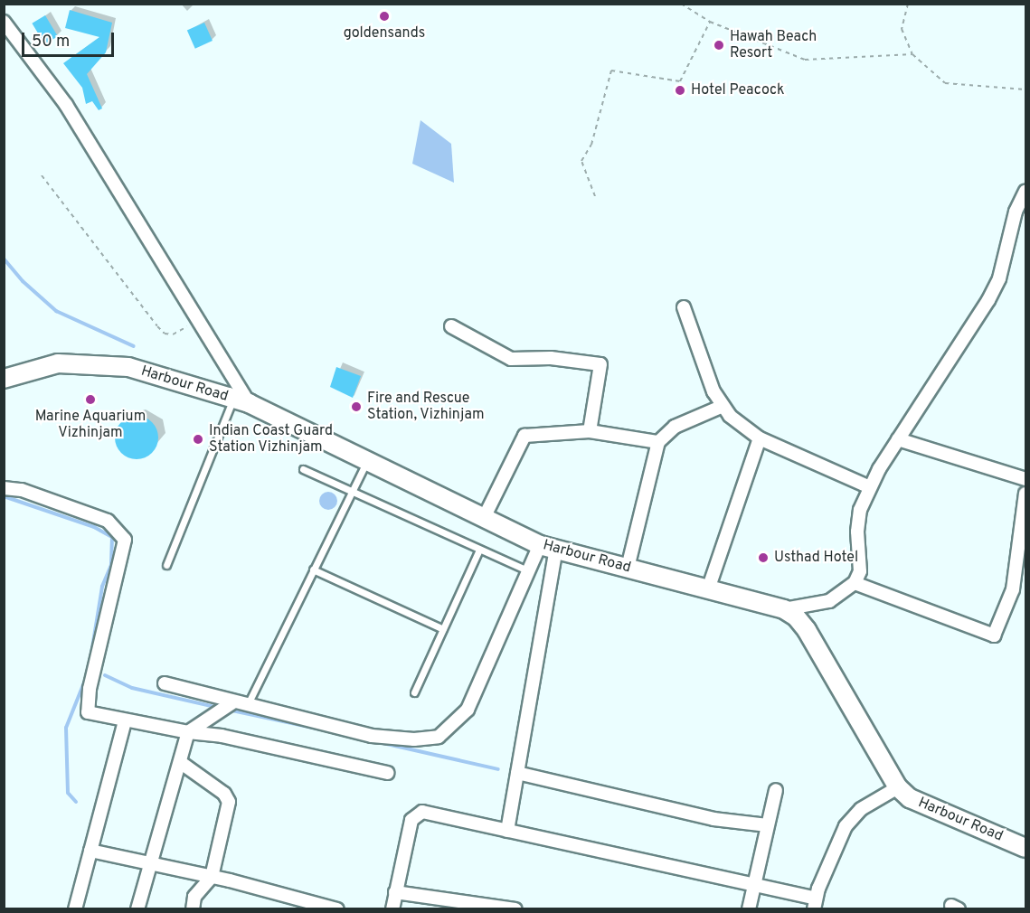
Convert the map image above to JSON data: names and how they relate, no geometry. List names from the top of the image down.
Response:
{
  "streets": {
    "street": ["Harbour Road"]
  },
  "places": [
    "goldensands",
    "Hawah Beach Resort",
    "Hotel Peacock",
    "Marine Aquarium Vizhinjam",
    "Fire and Rescue Station, Vizhinjam",
    "Indian Coast Guard Station Vizhinjam",
    "Usthad Hotel"
  ],
  "scale_bar": "50 m"
}
